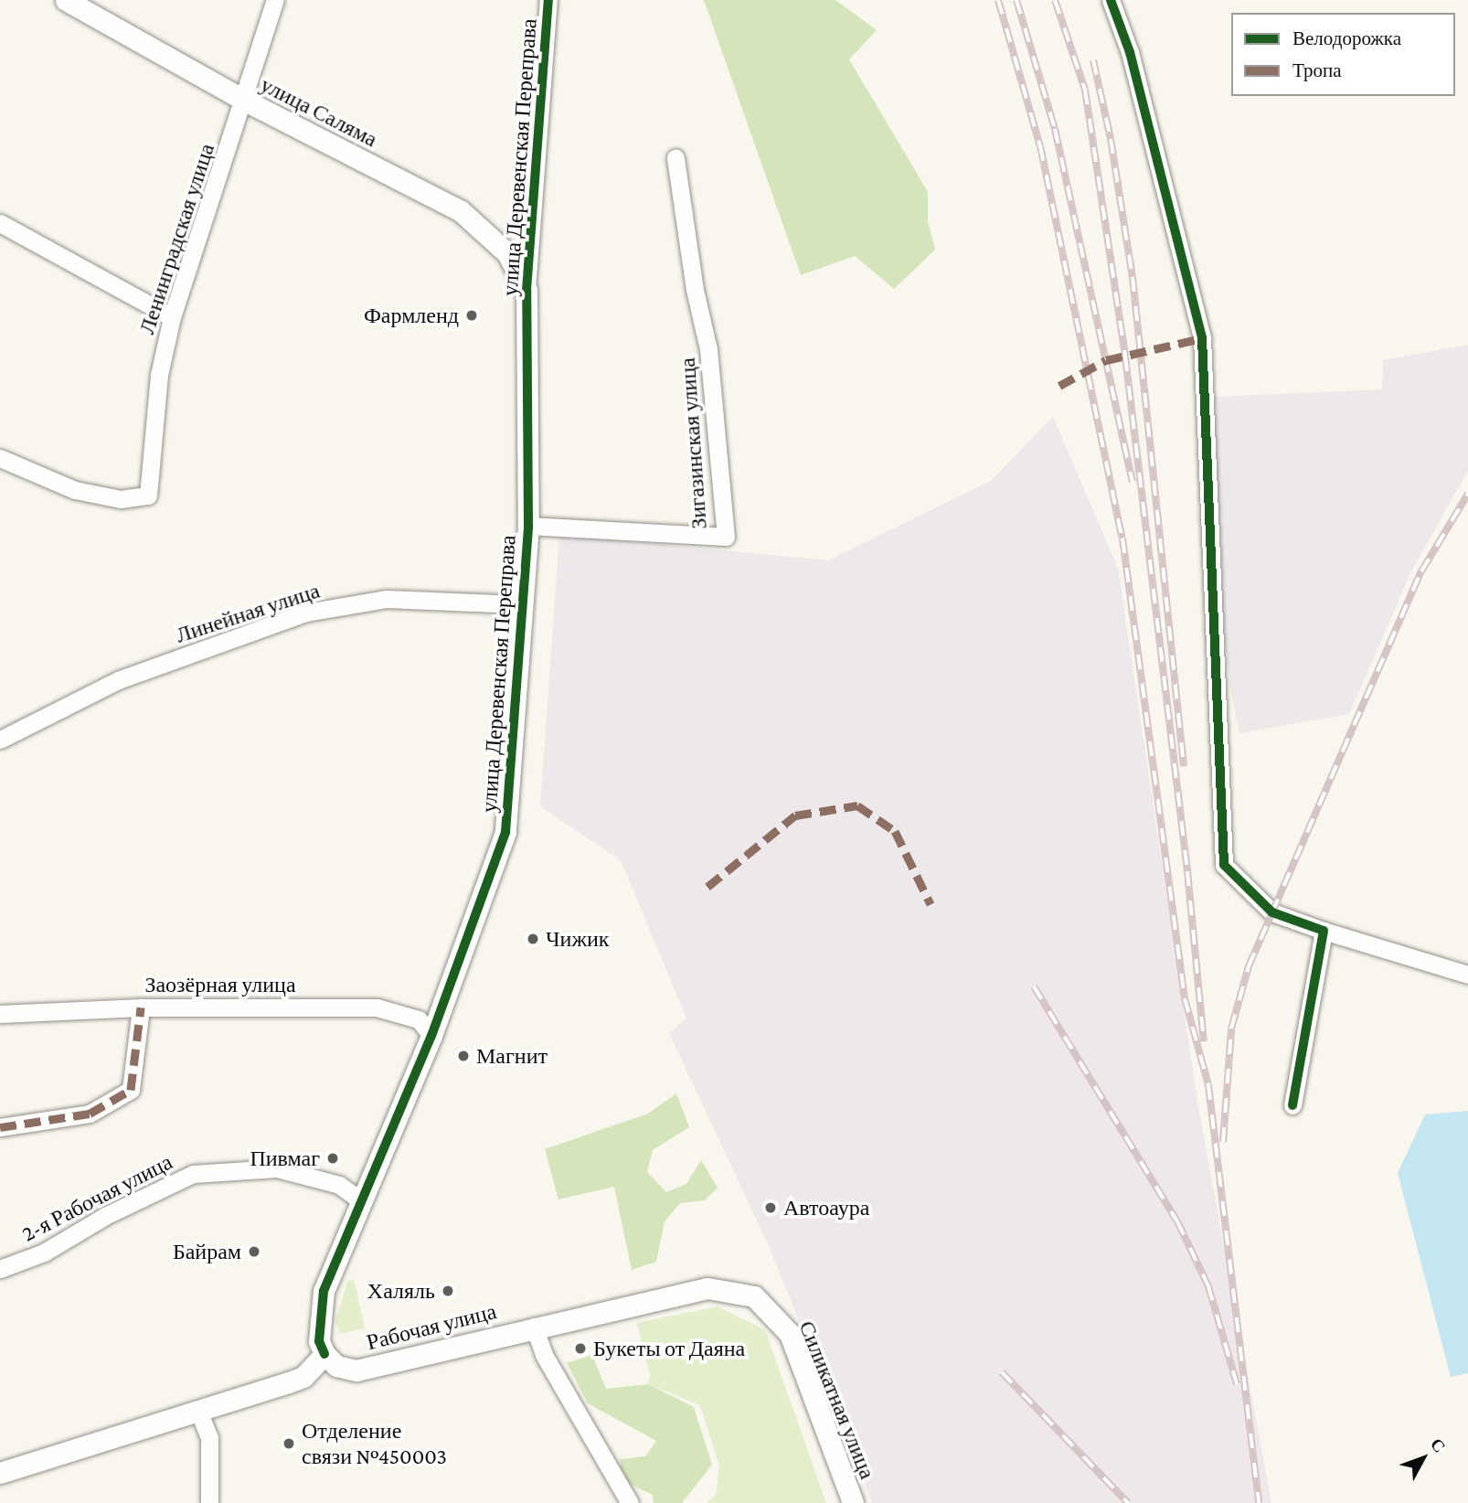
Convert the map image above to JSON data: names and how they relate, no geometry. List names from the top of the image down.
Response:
{
  "streets": {
    "street": [
      "улица Саляма",
      "улица Деревенская Переправа",
      "Ленинградская улица",
      "Зигазинская улица",
      "Линейная улица",
      "Заозёрная улица",
      "2-я Рабочая улица",
      "Рабочая улица",
      "Силикатная улица"
    ]
  },
  "crossings": [
    ["улица Саляма", "улица Деревенская Переправа"],
    ["улица Саляма", "Ленинградская улица"],
    ["улица Деревенская Переправа", "Зигазинская улица"],
    ["улица Деревенская Переправа", "Линейная улица"],
    ["улица Деревенская Переправа", "Заозёрная улица"],
    ["улица Деревенская Переправа", "2-я Рабочая улица"],
    ["улица Деревенская Переправа", "Рабочая улица"],
    ["Рабочая улица", "Силикатная улица"]
  ],
  "places": [
    "Фармленд",
    "Чижик",
    "Магнит",
    "Пивмаг",
    "Автоаура",
    "Байрам",
    "Халяль",
    "Букеты от Даяна",
    "Отделение связи №450003"
  ],
  "legend": ["Велодорожка", "Тропа"],
  "north": "top right"
}
